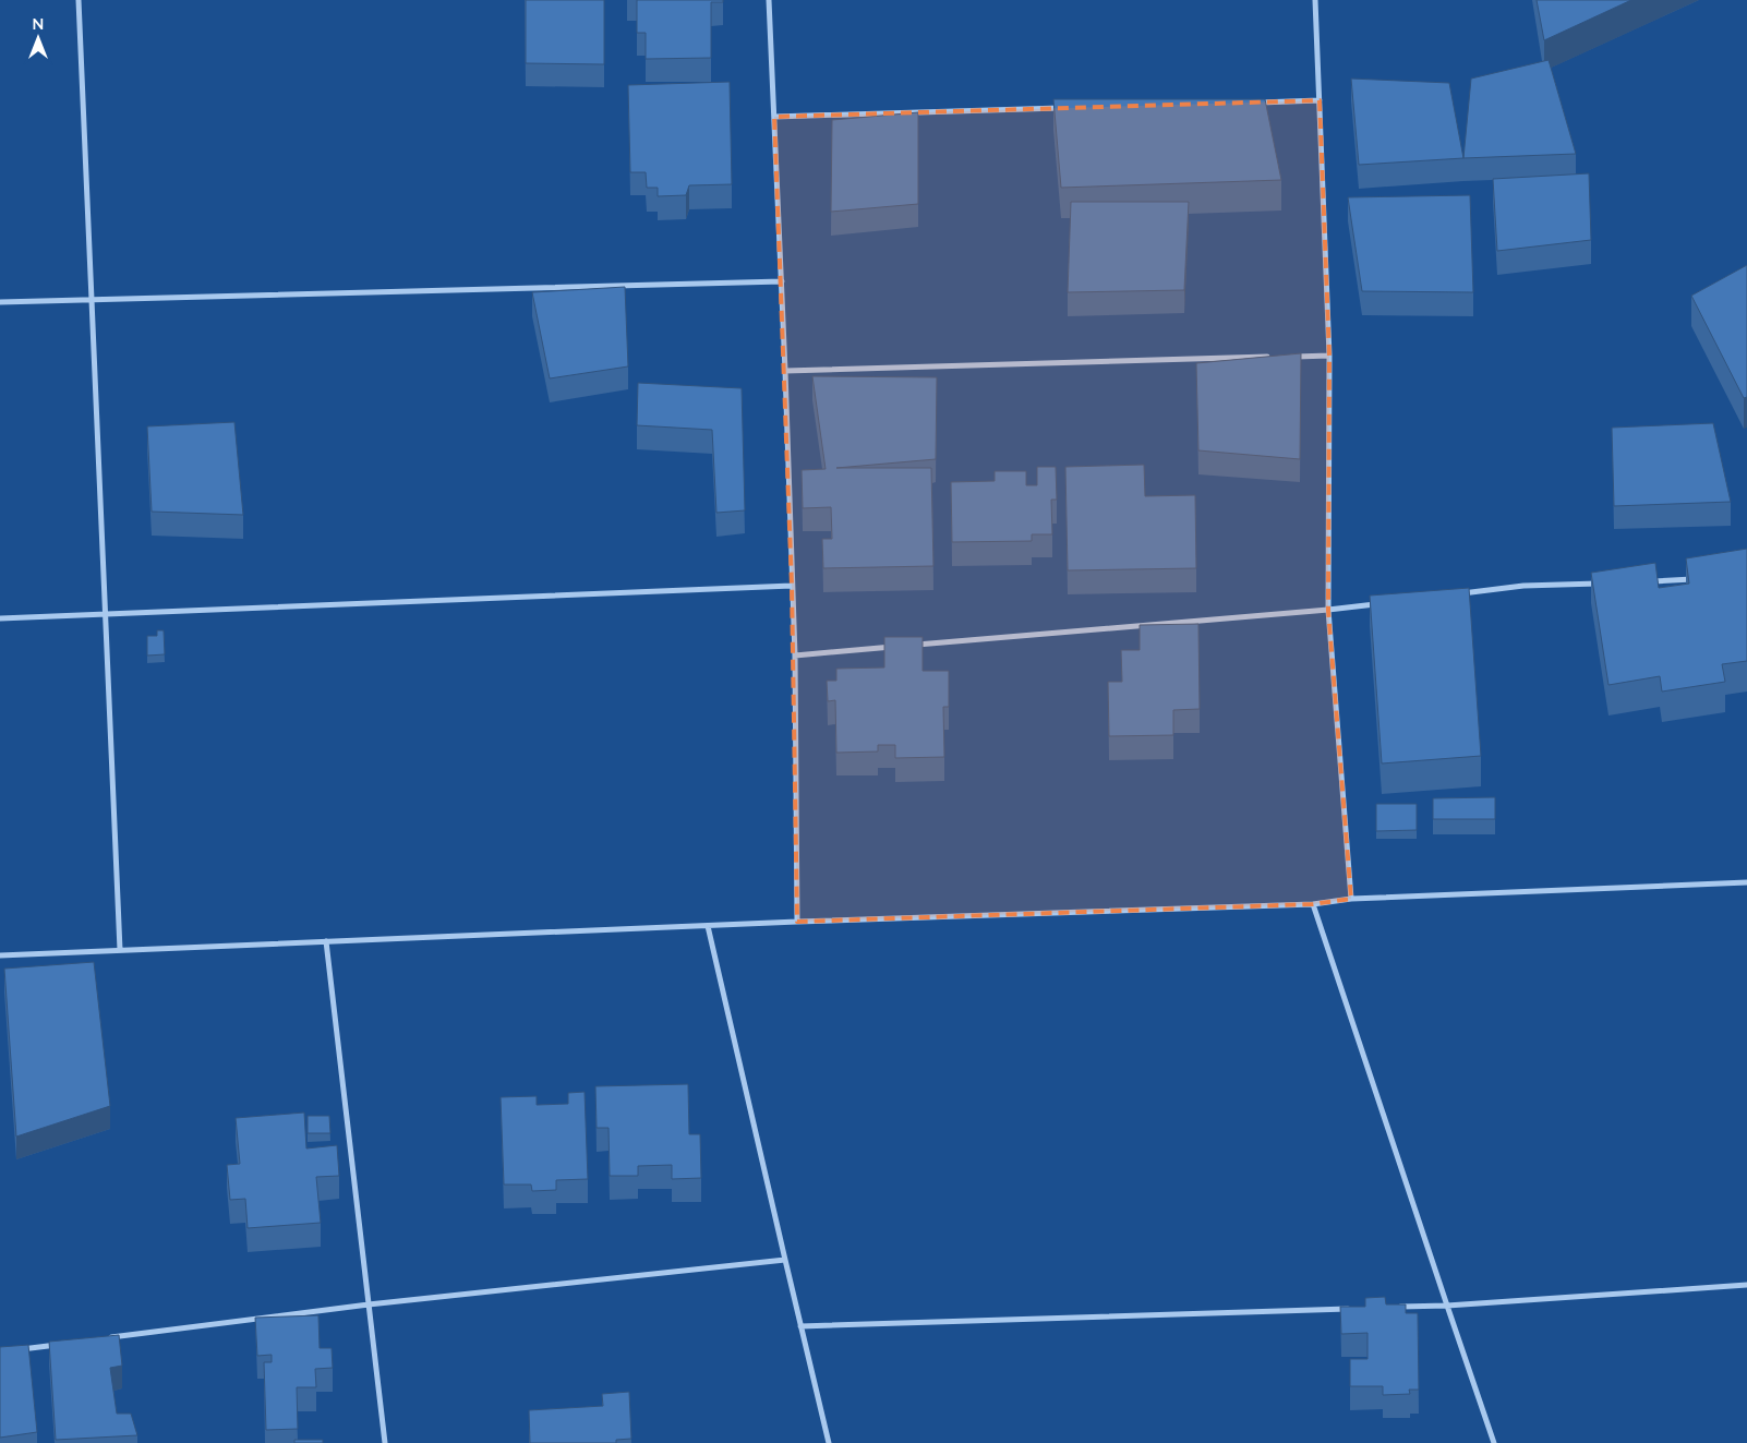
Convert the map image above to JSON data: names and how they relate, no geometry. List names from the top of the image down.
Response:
{
  "north": "top"
}
